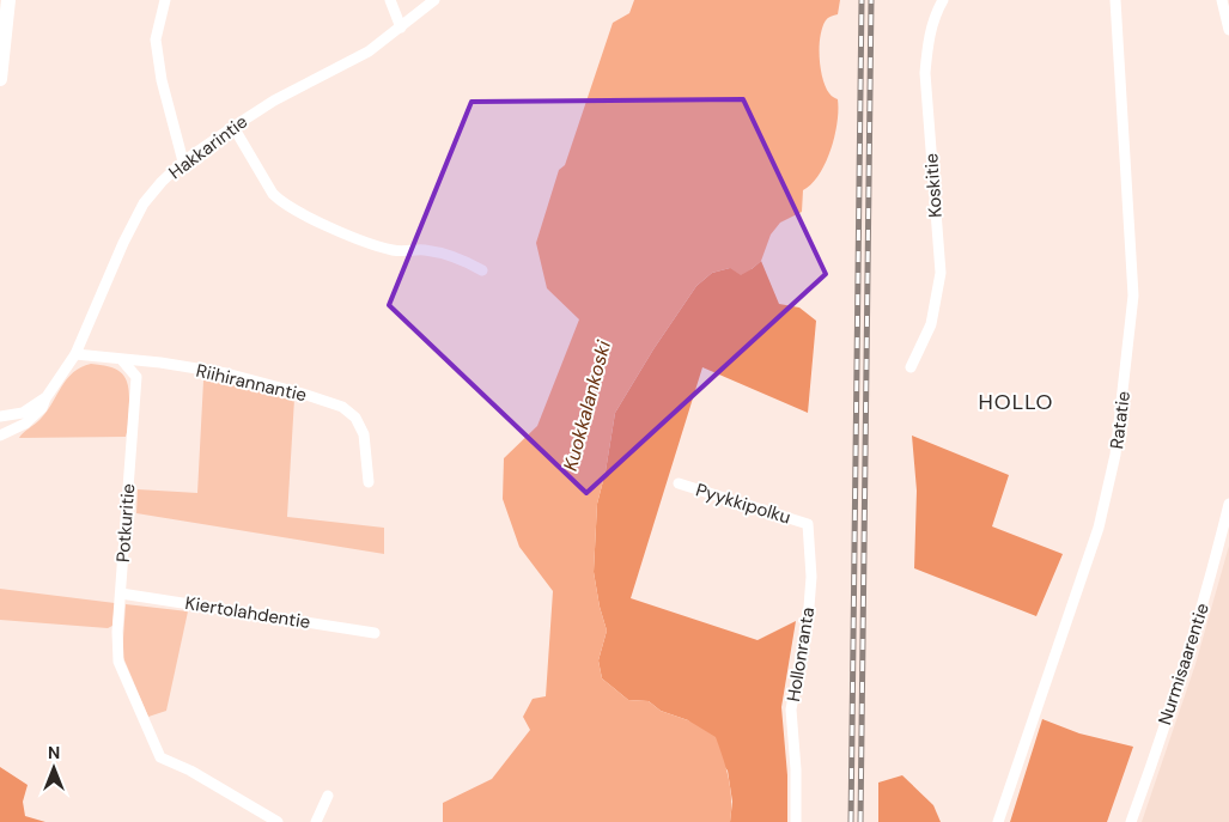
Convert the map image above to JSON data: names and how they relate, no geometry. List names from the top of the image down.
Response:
{
  "streets": {
    "street": [
      "Hakkarintie",
      "Koskitie",
      "Riihirannantie",
      "Ratatie",
      "Pyykkipolku",
      "Potkuritie",
      "Kiertolahdentie",
      "Hollonranta",
      "Nurmisaarentie"
    ]
  },
  "crossings": [
    ["Hakkarintie", "Riihirannantie"],
    ["Riihirannantie", "Potkuritie"],
    ["Pyykkipolku", "Hollonranta"],
    ["Potkuritie", "Kiertolahdentie"]
  ],
  "districts": ["HOLLO"],
  "water": ["Kuokkalankoski"],
  "north": "top"
}
